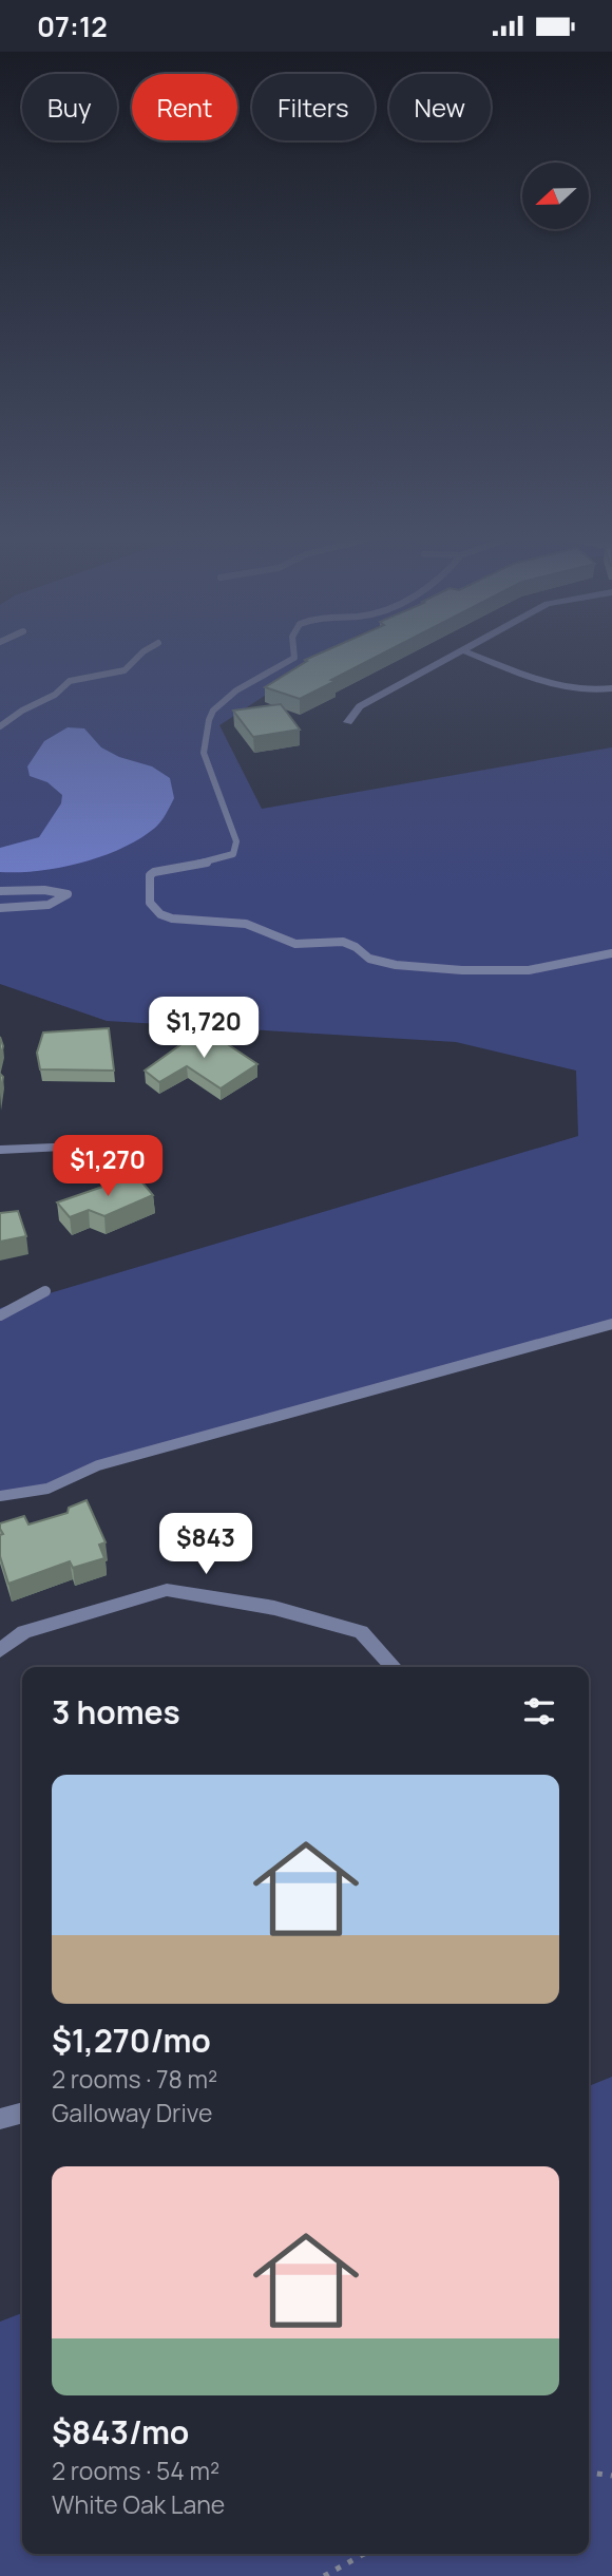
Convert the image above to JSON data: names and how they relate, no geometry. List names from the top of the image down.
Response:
{
  "north": "left",
  "page": {
    "status": "07:12",
    "chip": [
      "Buy",
      "Rent",
      "Filters",
      "New"
    ],
    "price": ["$1,720", "$1,270", "$843"],
    "heading": "3 homes",
    "list": [
      {
        "name": "$1,270/mo",
        "note": "2 rooms · 78 m² · Galloway Drive"
      },
      {
        "name": "$843/mo",
        "note": "2 rooms · 54 m² · White Oak Lane"
      }
    ]
  }
}
